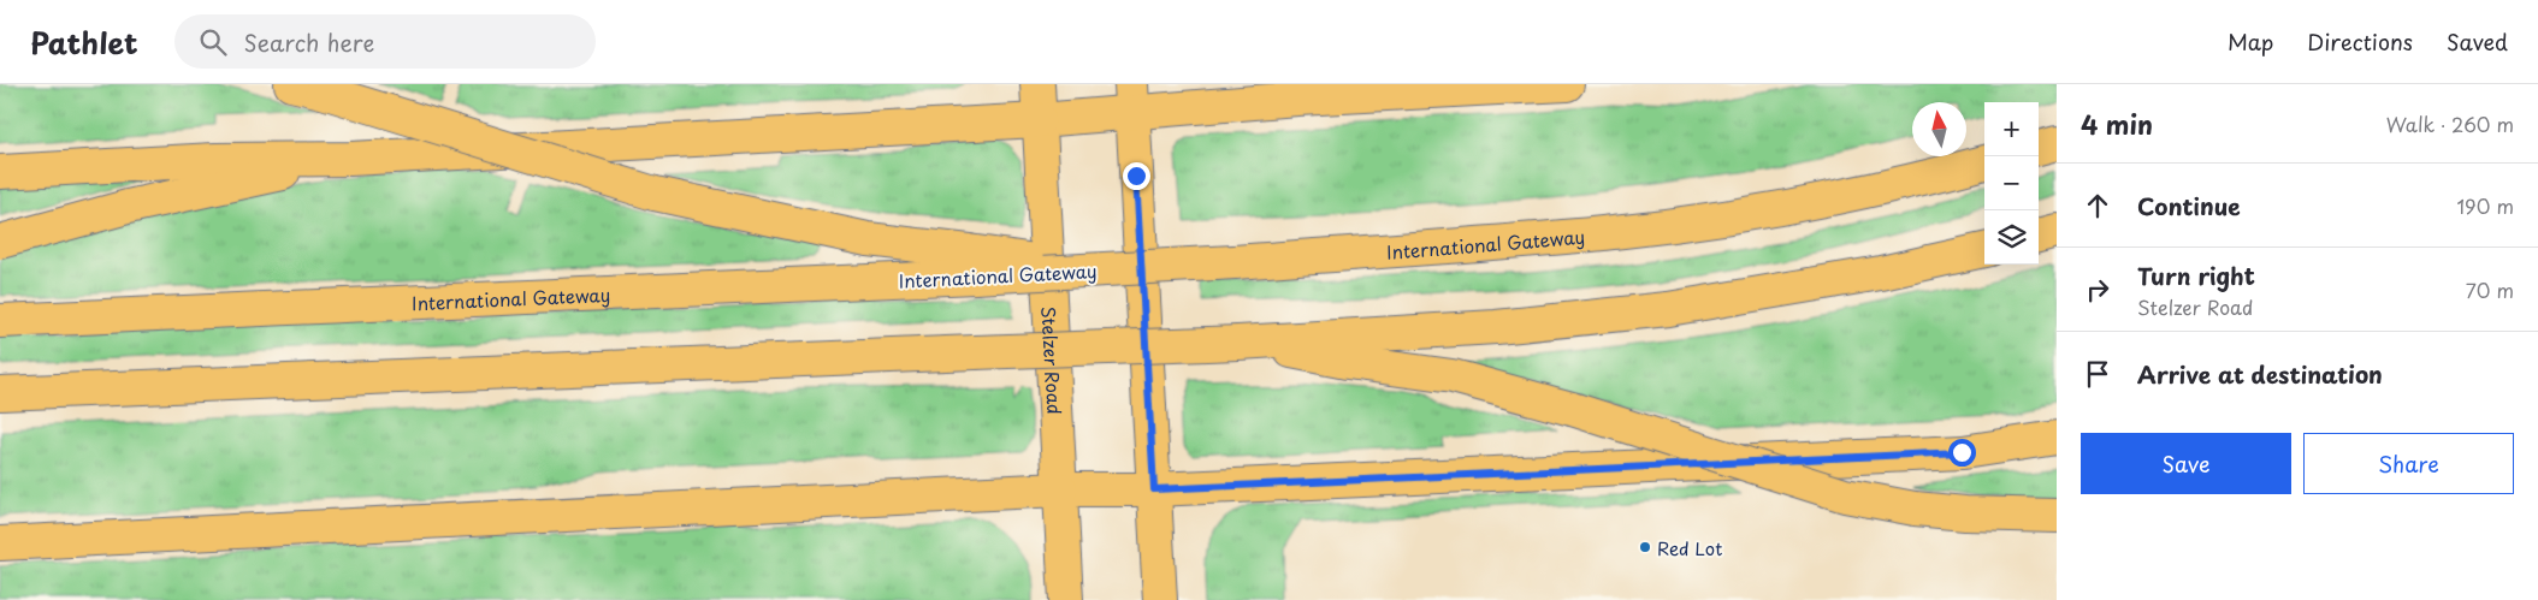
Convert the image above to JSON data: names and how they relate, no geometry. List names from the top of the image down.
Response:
{
  "streets": {
    "main road": ["International Gateway", "Stelzer Road"]
  },
  "places": ["Red Lot"],
  "north": "top",
  "page": {
    "header": "Pathlet",
    "search": "Search here",
    "nav": ["Map", "Directions", "Saved"],
    "heading": ["4 min", "Walk · 260 m"],
    "map_buttons": ["+", "−"],
    "list": [
      ["Continue", "190 m"],
      ["Turn right", "Stelzer Road", "70 m"],
      "Arrive at destination"
    ],
    "buttons": ["Save", "Share"]
  }
}
